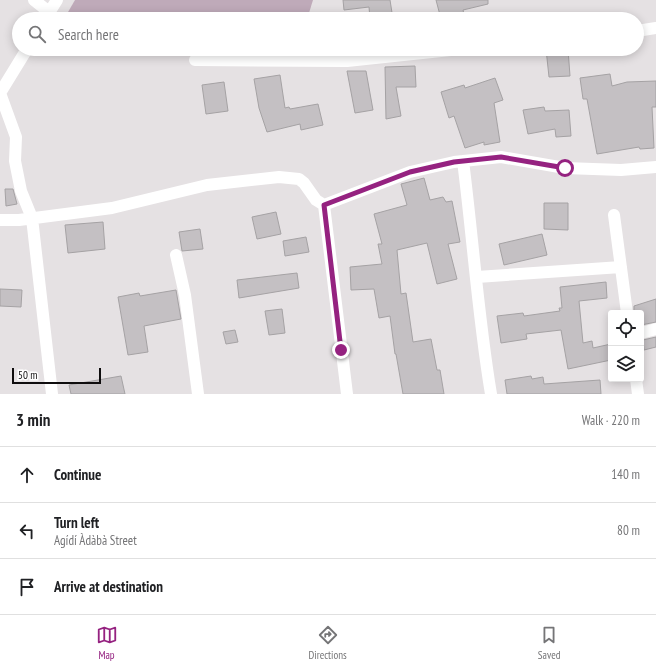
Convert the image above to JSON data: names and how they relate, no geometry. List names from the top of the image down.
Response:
{
  "scale_bar": "50 m",
  "page": {
    "search": "Search here",
    "scale": "50 m",
    "heading": ["3 min", "Walk · 220 m"],
    "list": [
      ["Continue", "140 m"],
      ["Turn left", "Agídí Àdàbà Street", "80 m"],
      "Arrive at destination"
    ],
    "nav": ["Map", "Directions", "Saved"]
  }
}
